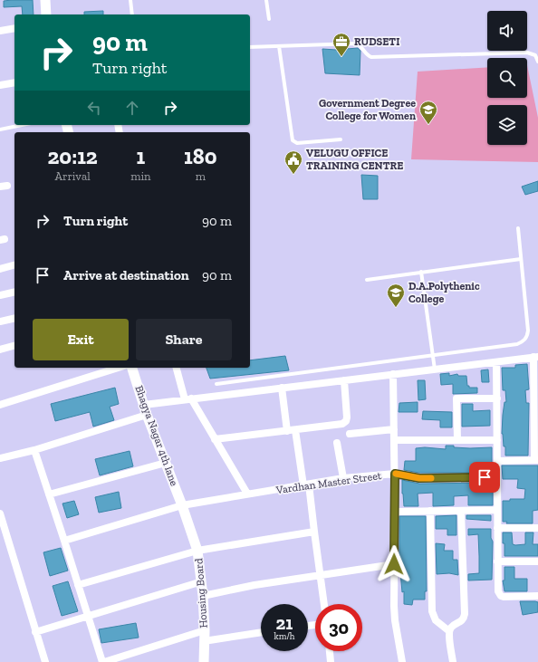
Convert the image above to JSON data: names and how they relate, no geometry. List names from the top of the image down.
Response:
{
  "streets": {
    "main road": ["Bhagya Nagar 4th lane", "Housing Board"],
    "street": ["Vardhan Master Street"]
  },
  "crossings": [
    ["Bhagya Nagar 4th lane", "Vardhan Master Street"],
    ["Bhagya Nagar 4th lane", "Housing Board"],
    ["Vardhan Master Street", "Housing Board"]
  ],
  "places": {
    "office": ["RUDSETI"],
    "school or university": ["Government Degree College for Women", "D.A.Polythenic College"],
    "public building": ["VELUGU OFFICE TRAINING CENTRE"]
  },
  "page": {
    "turn": ["90 m", "Turn right"],
    "eta": [
      "20:12",
      "Arrival",
      "1",
      "min",
      "180",
      "m"
    ],
    "list": [
      {
        "name": "Turn right",
        "value": "90 m"
      },
      {
        "name": "Arrive at destination",
        "value": "90 m"
      }
    ],
    "buttons": ["Exit", "Share"],
    "speed": "21 km/h",
    "limit": "30"
  }
}
